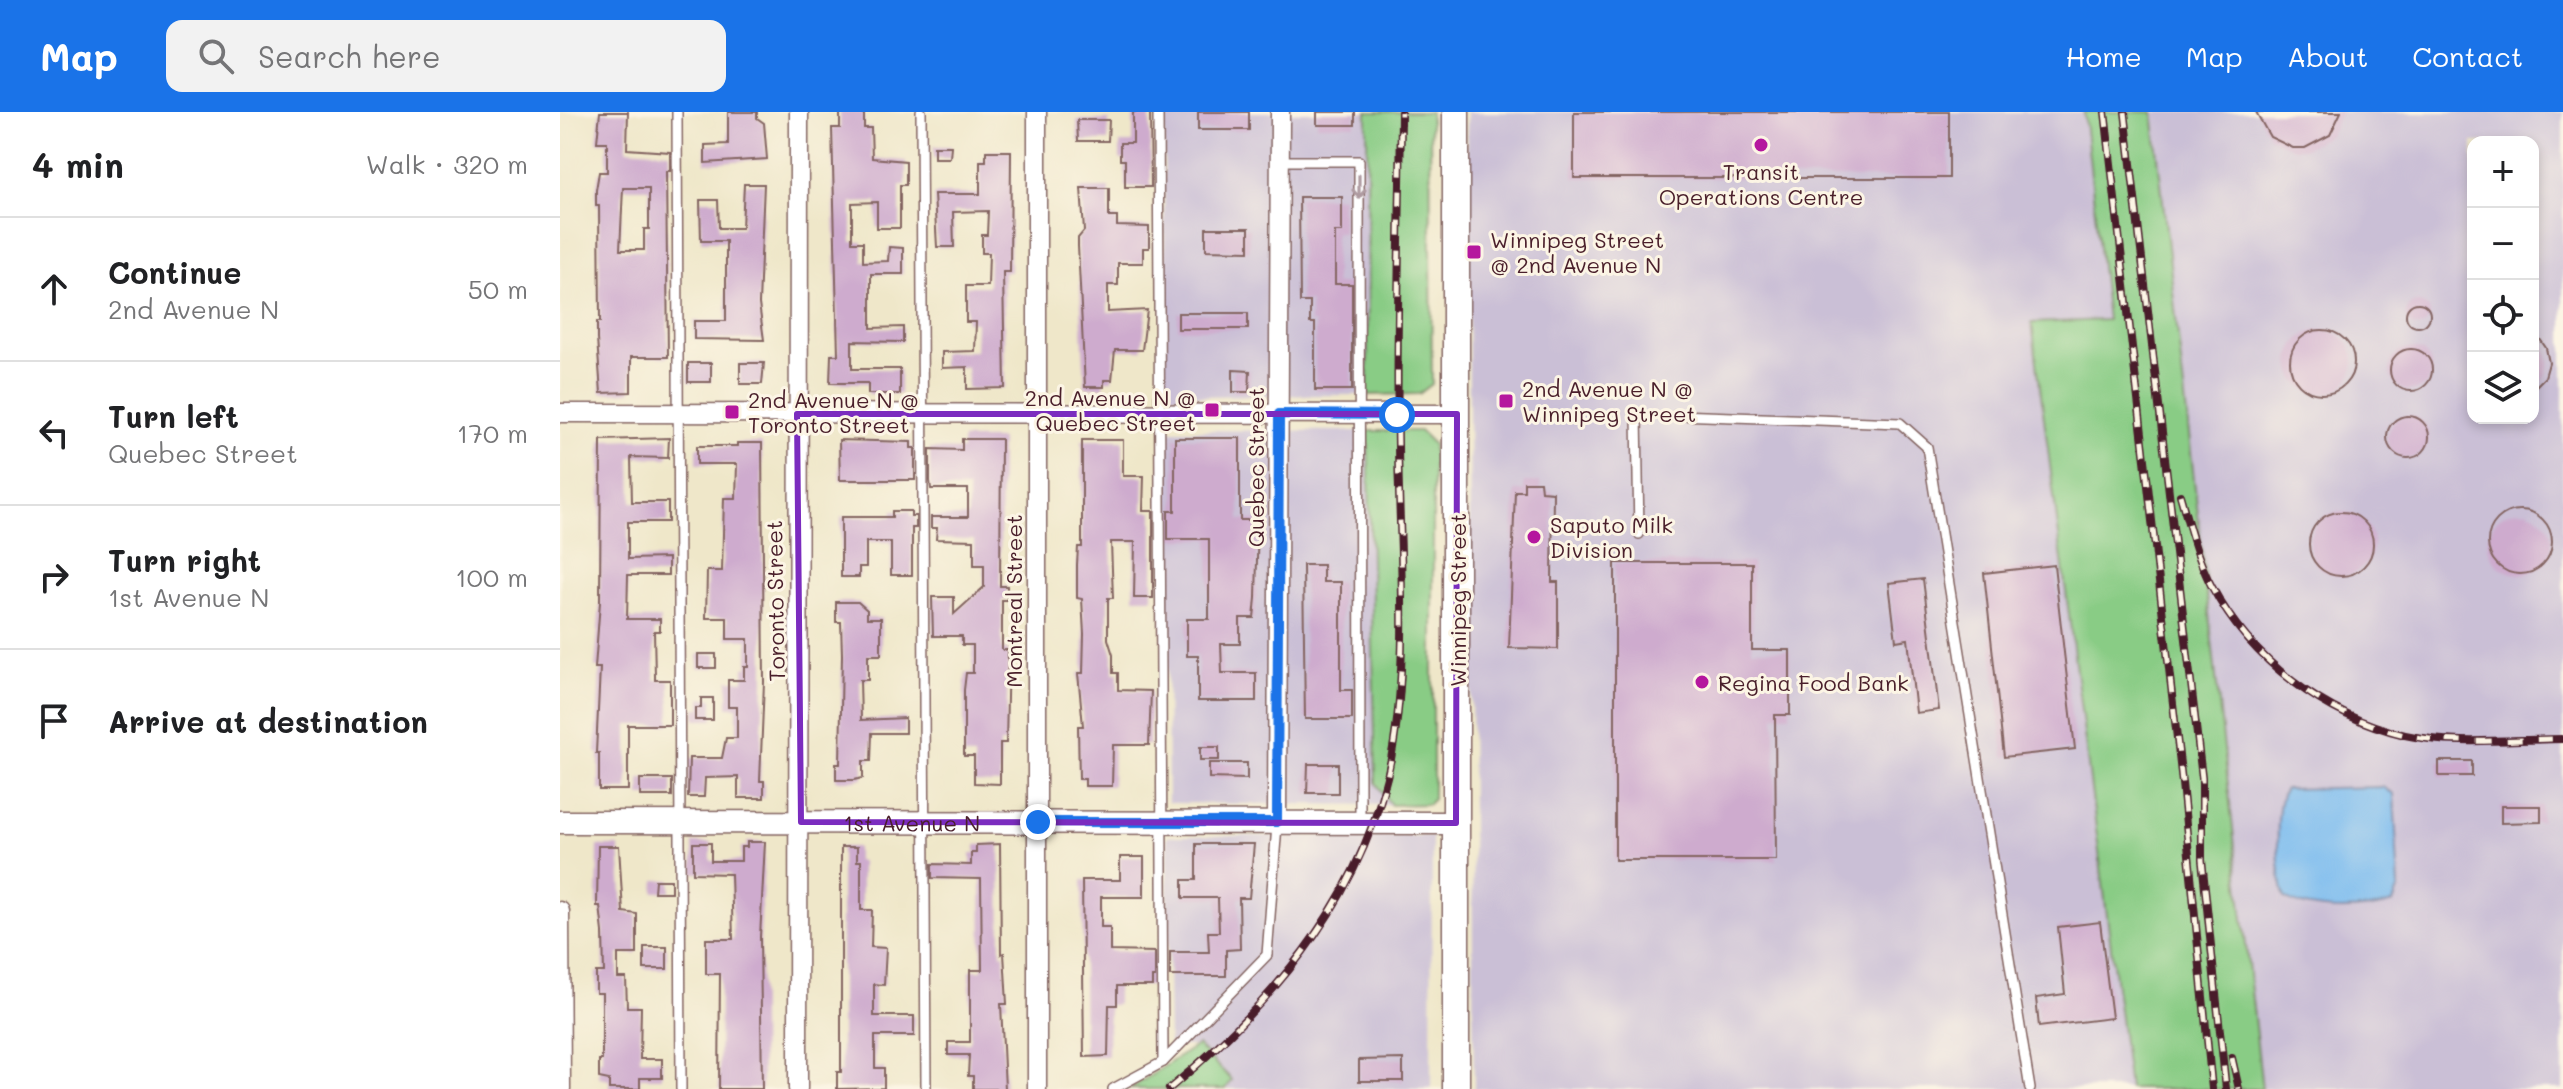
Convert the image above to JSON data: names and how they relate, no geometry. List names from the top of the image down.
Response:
{
  "streets": {
    "main road": ["Winnipeg Street"],
    "street": [
      "Quebec Street",
      "Toronto Street",
      "Montreal Street",
      "1st Avenue N"
    ]
  },
  "crossings": [
    ["Quebec Street", "1st Avenue N"],
    ["Winnipeg Street", "1st Avenue N"],
    ["Toronto Street", "1st Avenue N"],
    ["Montreal Street", "1st Avenue N"]
  ],
  "places": {
    "other": ["Transit Operations Centre", "Saputo Milk Division", "Regina Food Bank"],
    "transit": [
      "Winnipeg Street @ 2nd Avenue N",
      "2nd Avenue N @ Winnipeg Street",
      "2nd Avenue N @ Quebec Street",
      "2nd Avenue N @ Toronto Street"
    ]
  },
  "page": {
    "header": "Map",
    "search": "Search here",
    "nav": [
      "Home",
      "Map",
      "About",
      "Contact"
    ],
    "heading": ["4 min", "Walk · 320 m"],
    "map_buttons": ["+", "−"],
    "list": [
      ["Continue", "2nd Avenue N", "50 m"],
      ["Turn left", "Quebec Street", "170 m"],
      ["Turn right", "1st Avenue N", "100 m"],
      "Arrive at destination"
    ]
  }
}
